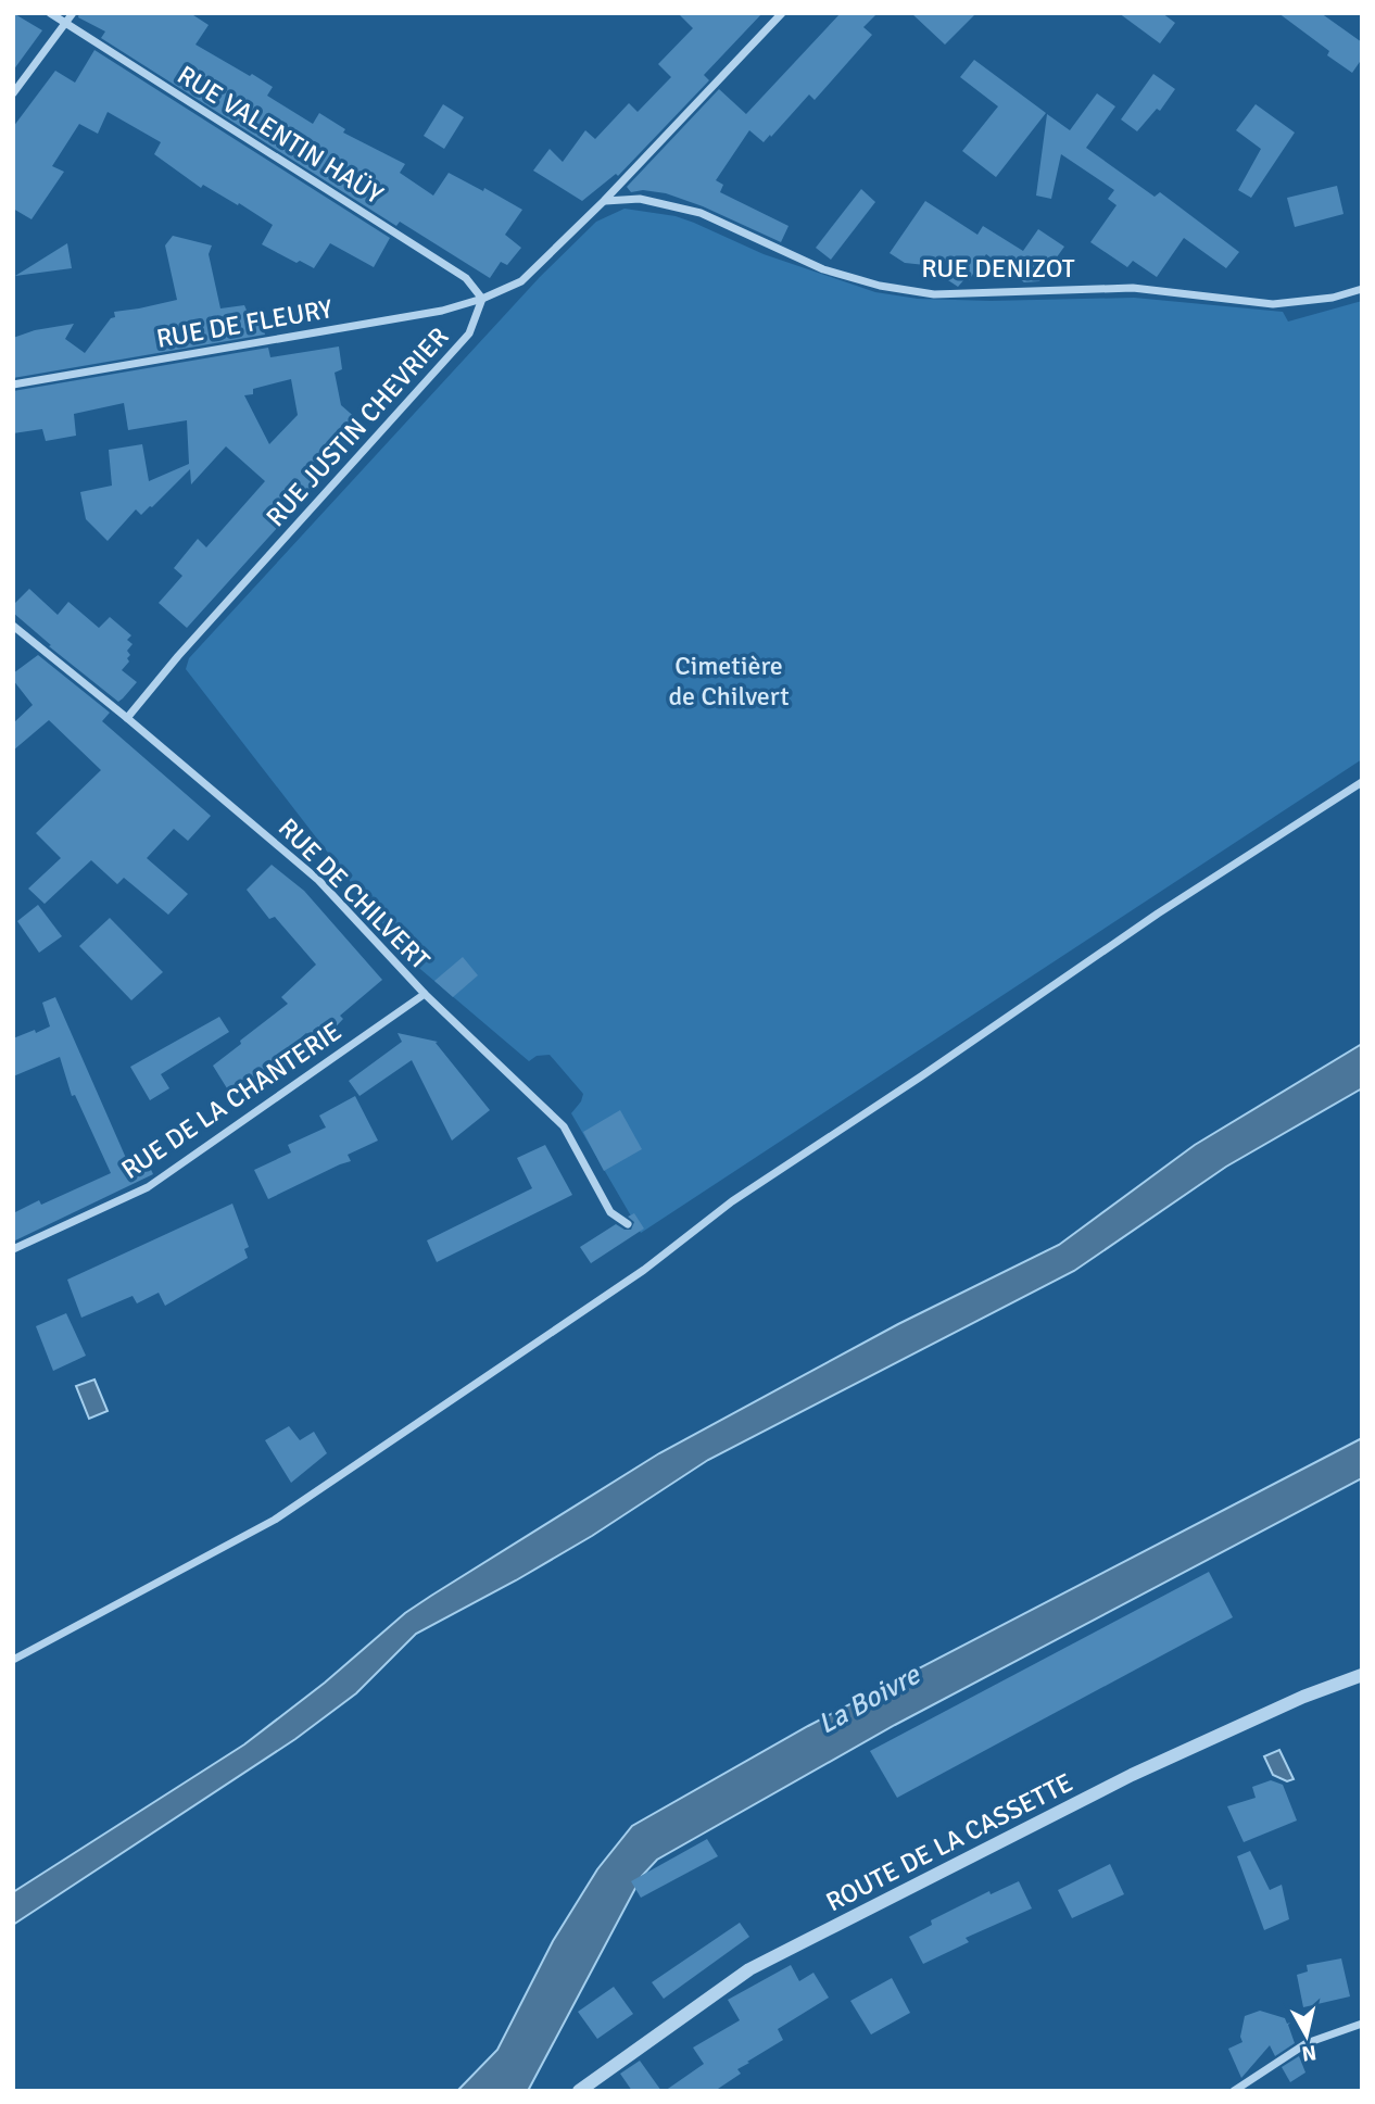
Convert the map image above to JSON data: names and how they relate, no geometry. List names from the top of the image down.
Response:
{
  "streets": {
    "street": [
      "RUE VALENTIN HAÜY",
      "RUE DENIZOT",
      "RUE DE FLEURY",
      "RUE JUSTIN CHEVRIER",
      "RUE DE CHILVERT",
      "RUE DE LA CHANTERIE",
      "ROUTE DE LA CASSETTE"
    ]
  },
  "crossings": [
    ["RUE VALENTIN HAÜY", "RUE DE FLEURY"],
    ["RUE VALENTIN HAÜY", "RUE JUSTIN CHEVRIER"],
    ["RUE DE FLEURY", "RUE JUSTIN CHEVRIER"],
    ["RUE JUSTIN CHEVRIER", "RUE DE CHILVERT"],
    ["RUE DE CHILVERT", "RUE DE LA CHANTERIE"]
  ],
  "water": ["La Boivre"],
  "parks": ["Cimetière de Chilvert"],
  "north": "bottom"
}
